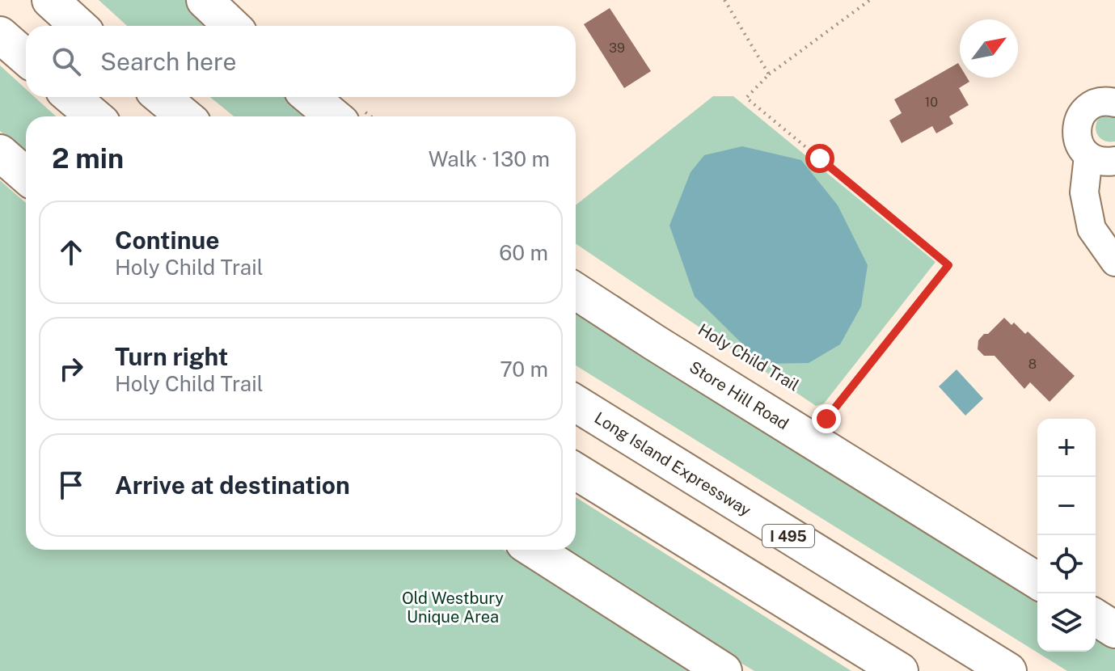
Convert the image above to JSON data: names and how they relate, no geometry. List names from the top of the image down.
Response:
{
  "streets": {
    "main road": ["Store Hill Road", "Long Island Expressway", "I 495"]
  },
  "parks": ["Old Westbury Unique Area"],
  "house_numbers": ["39", "10", "8"],
  "north": "top right",
  "page": {
    "search": "Search here",
    "heading": ["2 min", "Walk · 130 m"],
    "list": [
      ["Continue", "Holy Child Trail", "60 m"],
      ["Turn right", "Holy Child Trail", "70 m"],
      "Arrive at destination"
    ],
    "map_buttons": ["+", "−"]
  }
}
